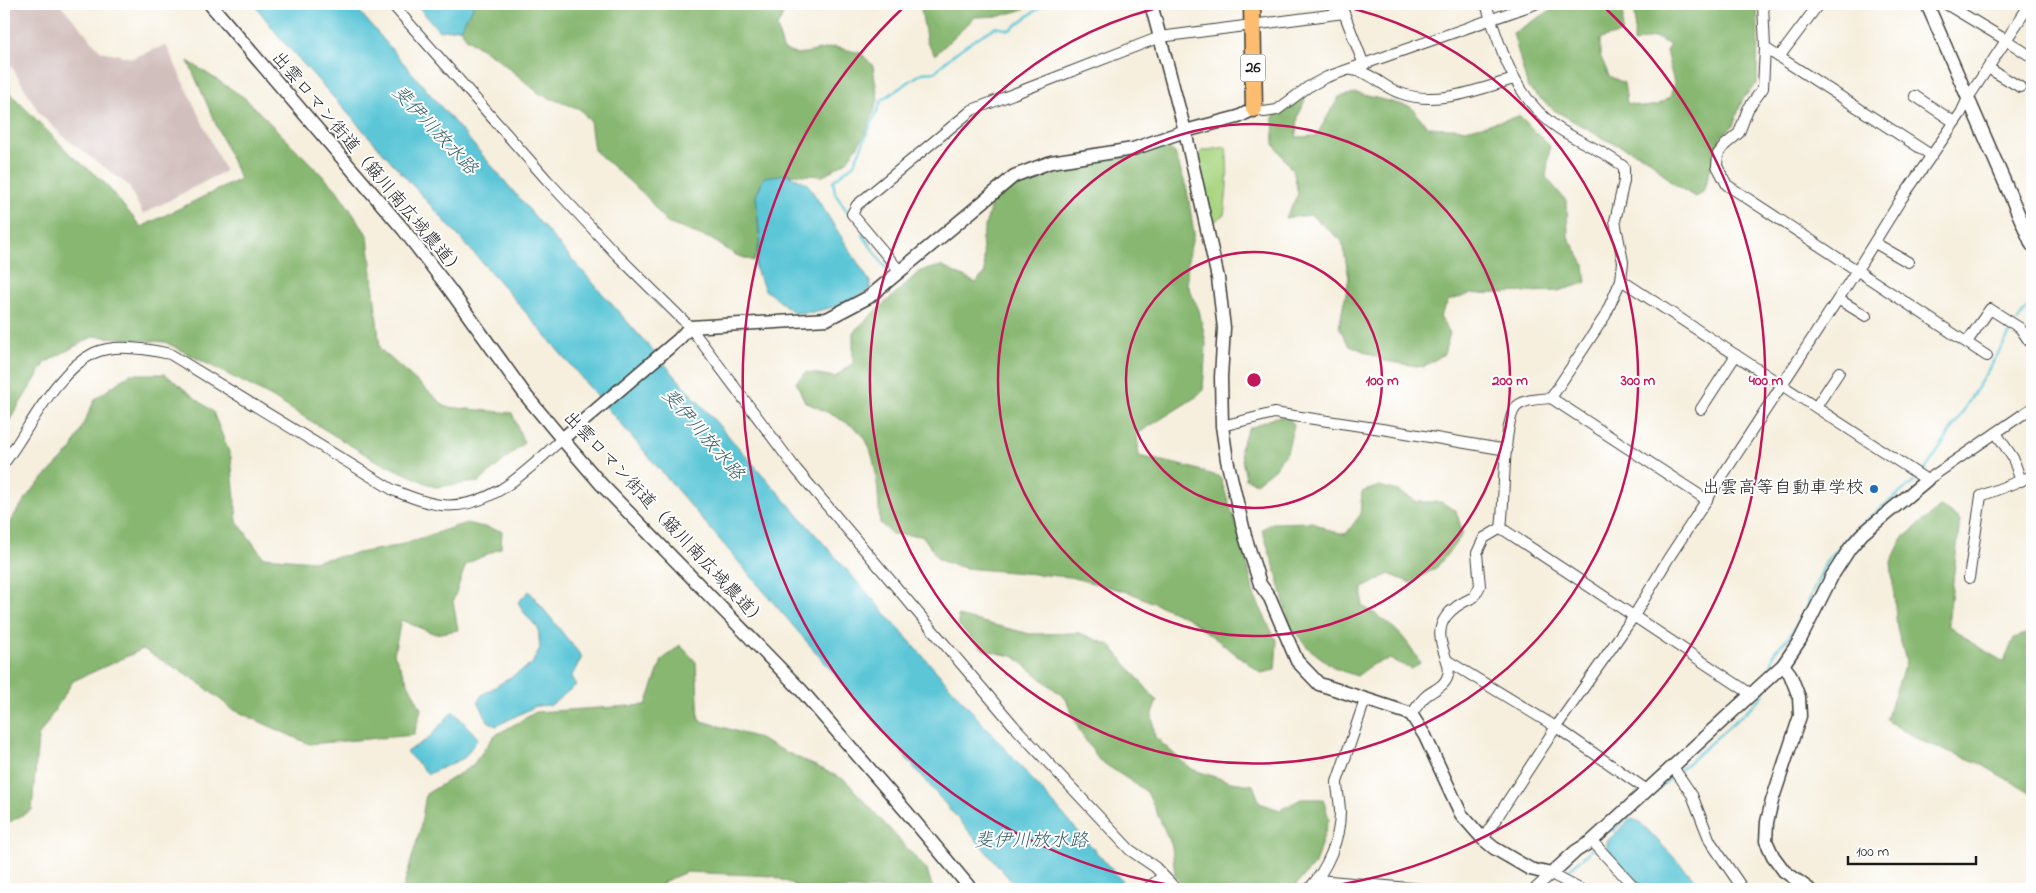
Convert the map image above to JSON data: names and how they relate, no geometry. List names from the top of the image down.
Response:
{
  "streets": {
    "main road": ["26"],
    "street": ["出雲ロマン街道（簸川南広域農道）"]
  },
  "water": ["斐伊川放水路"],
  "places": ["出雲高等自動車学校"],
  "scale_bar": "100 m",
  "rings": [
    "100 m",
    "200 m",
    "300 m",
    "400 m"
  ]
}
